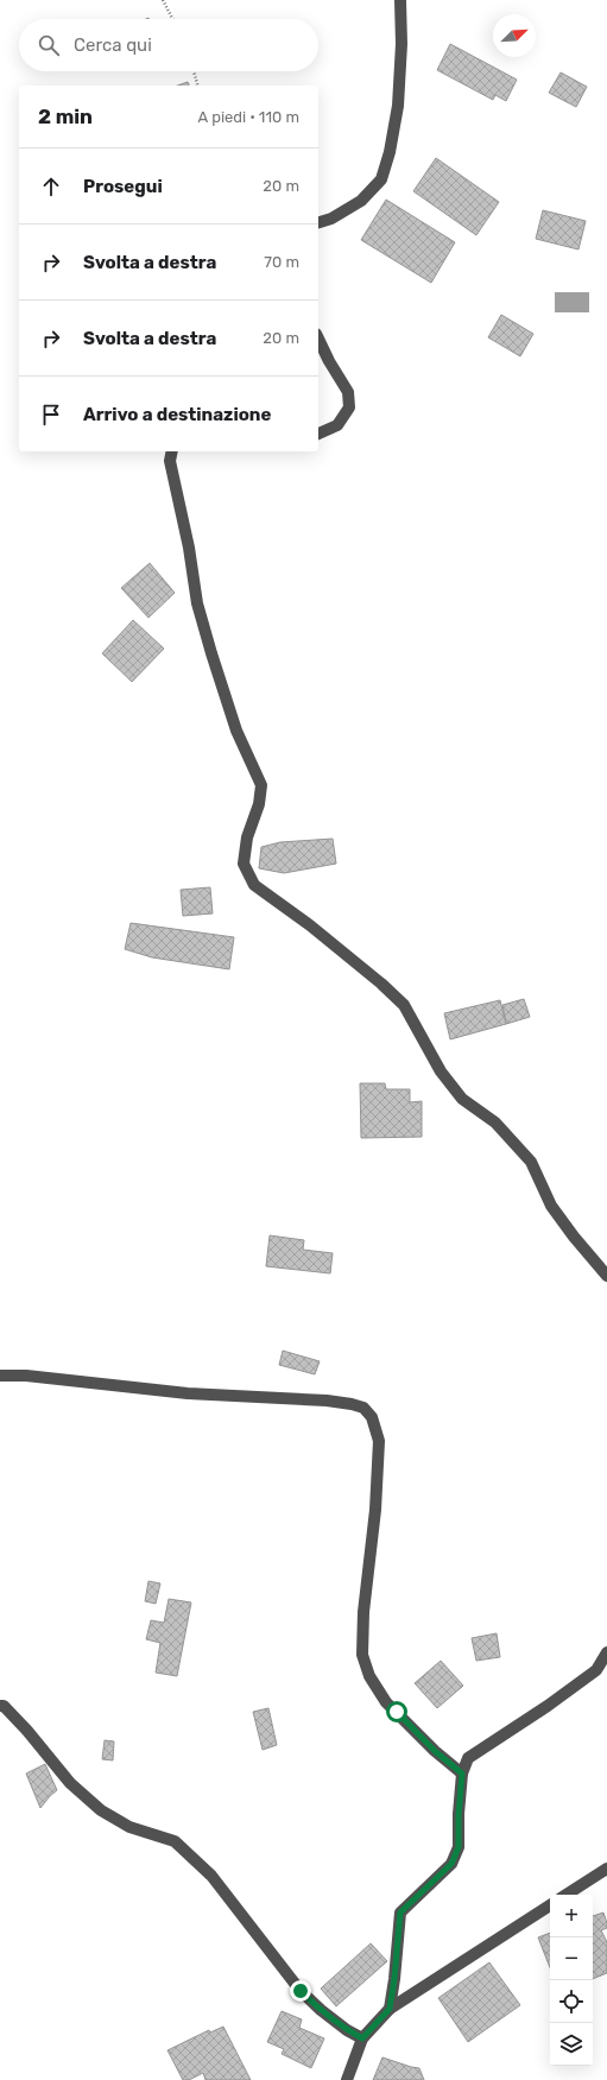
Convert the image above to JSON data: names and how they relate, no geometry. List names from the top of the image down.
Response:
{
  "north": "top right",
  "page": {
    "search": "Cerca qui",
    "heading": ["2 min", "A piedi · 110 m"],
    "list": [
      ["Prosegui", "20 m"],
      ["Svolta a destra", "70 m"],
      ["Svolta a destra", "20 m"],
      "Arrivo a destinazione"
    ],
    "map_buttons": ["+", "−"]
  }
}
